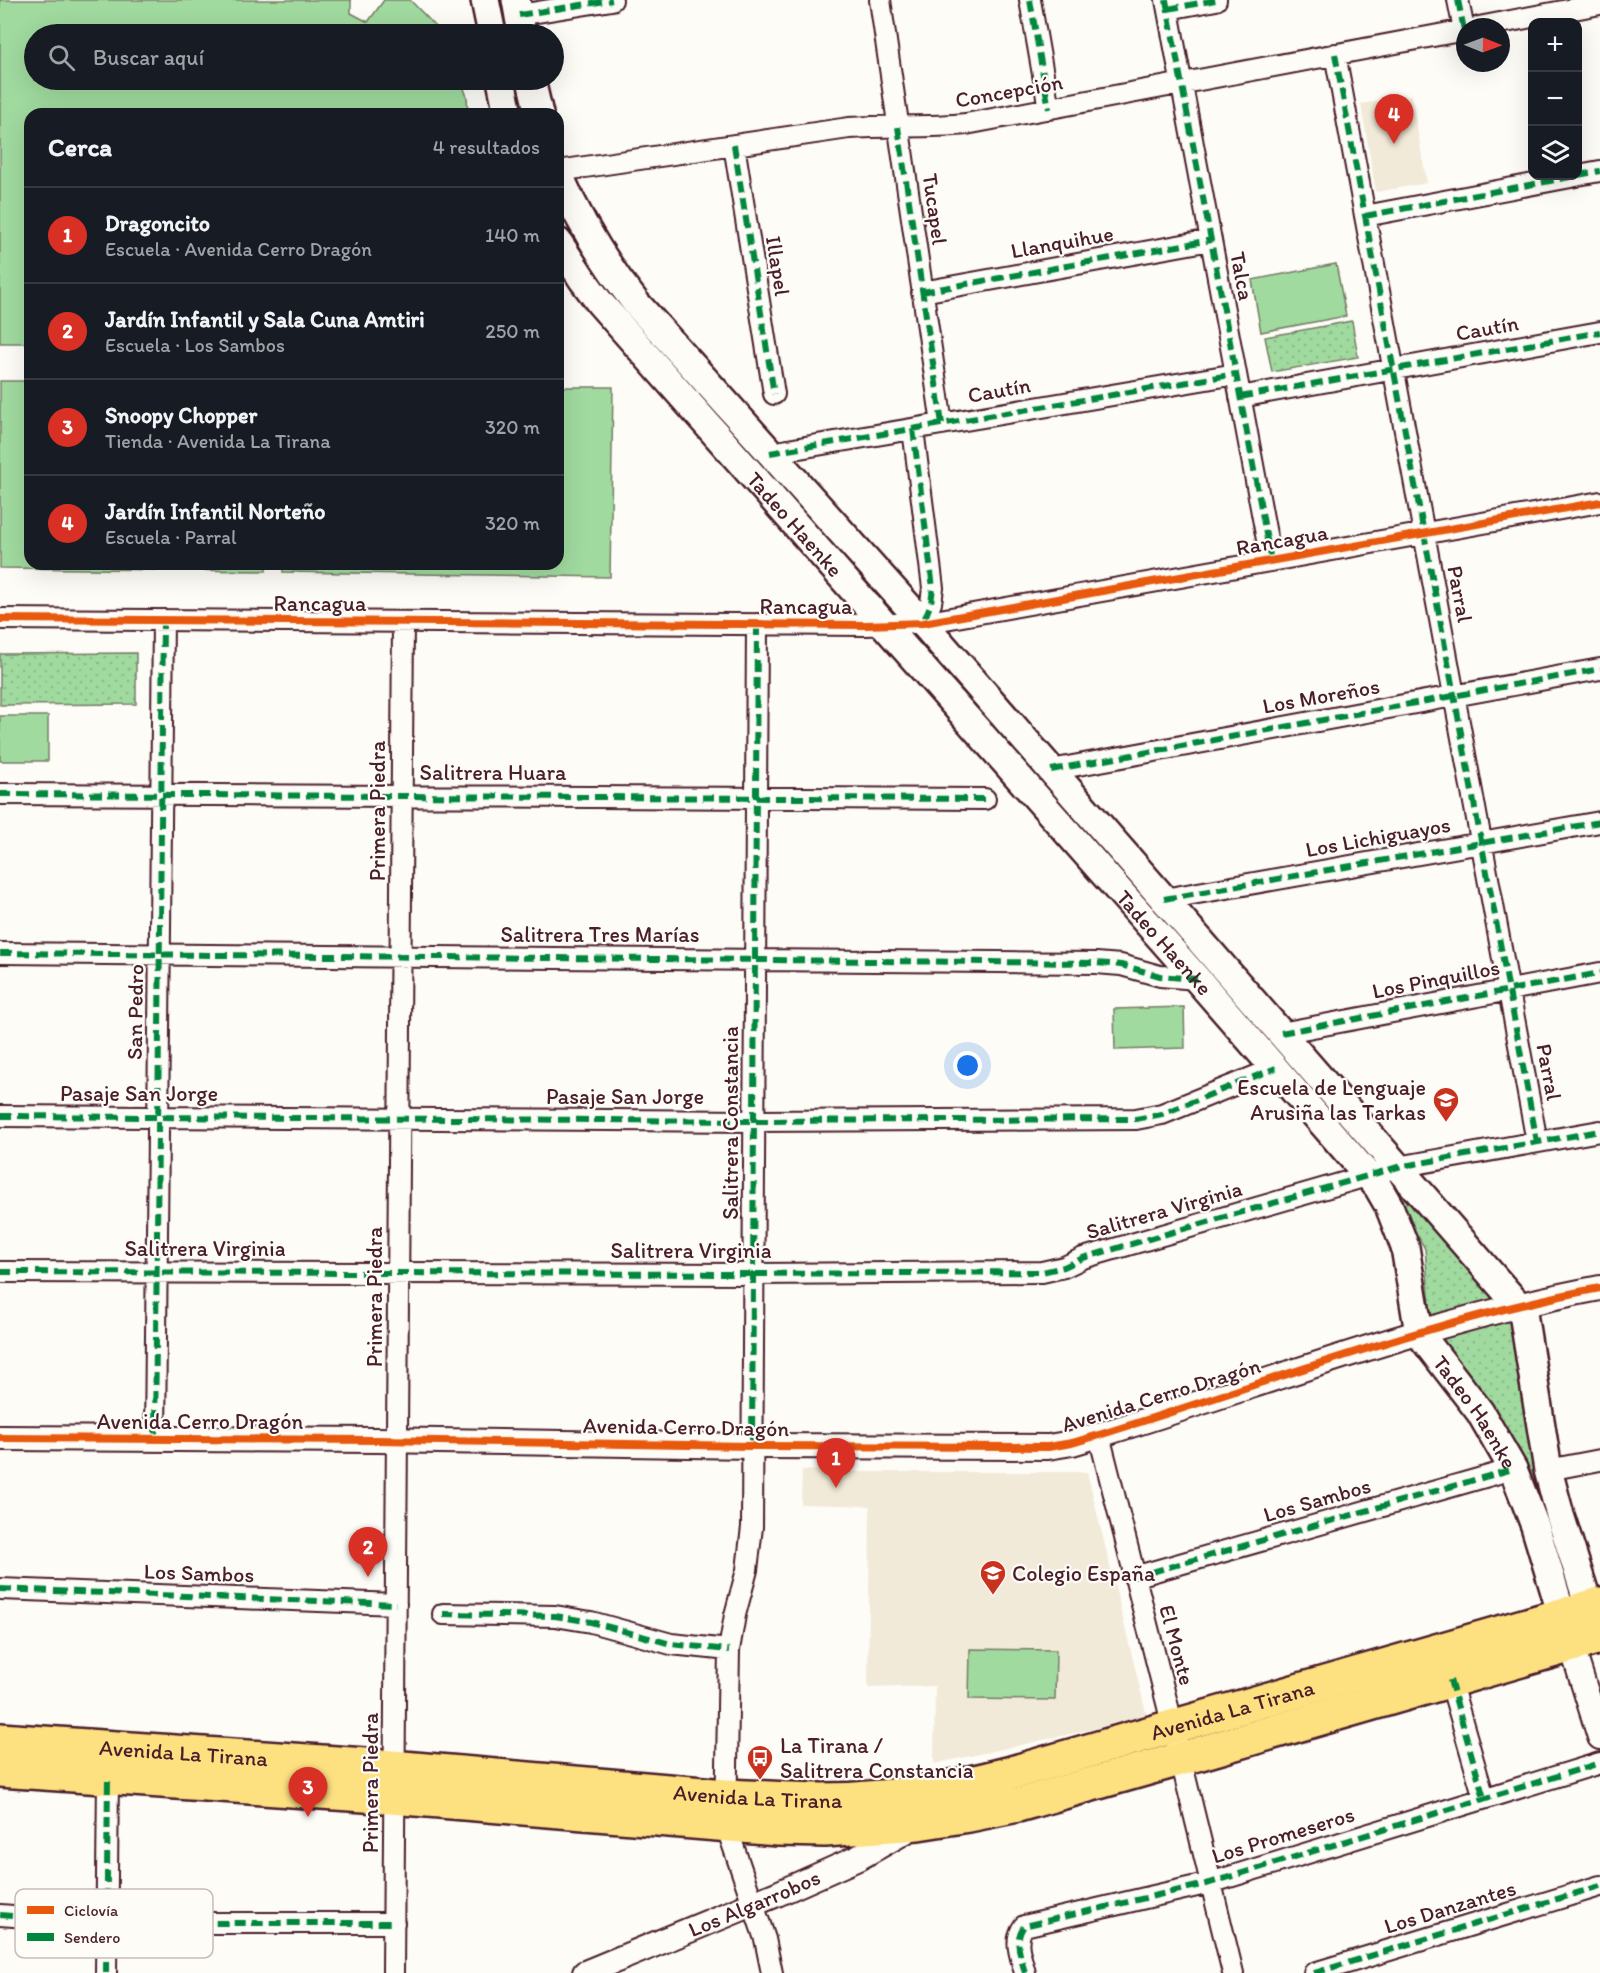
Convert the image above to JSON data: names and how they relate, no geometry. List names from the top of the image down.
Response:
{
  "streets": {
    "highway": ["Avenida La Tirana"],
    "main road": ["Tadeo Haenke"],
    "street": [
      "Concepción",
      "Tucapel",
      "Llanquihue",
      "Illapel",
      "Talca",
      "Cautín",
      "Rancagua",
      "Parral",
      "Los Moreños",
      "Salitrera Huara",
      "Primera Piedra",
      "Los Lichiguayos",
      "Salitrera Tres Marías",
      "Los Pinquillos",
      "San Pedro",
      "Pasaje San Jorge",
      "Salitrera Constancia",
      "Salitrera Virginia",
      "Avenida Cerro Dragón",
      "Los Sambos",
      "El Monte",
      "Los Promeseros",
      "Los Algarrobos",
      "Los Danzantes"
    ]
  },
  "crossings": [
    ["Concepción", "Tucapel"],
    ["Concepción", "Illapel"],
    ["Concepción", "Talca"],
    ["Concepción", "Parral"],
    ["Tucapel", "Llanquihue"],
    ["Tucapel", "Cautín"],
    ["Llanquihue", "Talca"],
    ["Talca", "Cautín"],
    ["Talca", "Rancagua"],
    ["Cautín", "Tadeo Haenke"],
    ["Cautín", "Parral"],
    ["Tadeo Haenke", "Rancagua"],
    ["Tadeo Haenke", "Los Moreños"],
    ["Tadeo Haenke", "Los Lichiguayos"],
    ["Tadeo Haenke", "Salitrera Tres Marías"],
    ["Tadeo Haenke", "Los Pinquillos"],
    ["Tadeo Haenke", "Pasaje San Jorge"],
    ["Tadeo Haenke", "Salitrera Virginia"],
    ["Tadeo Haenke", "Avenida Cerro Dragón"],
    ["Tadeo Haenke", "Los Sambos"],
    ["Tadeo Haenke", "Avenida La Tirana"],
    ["Rancagua", "Parral"],
    ["Rancagua", "Primera Piedra"],
    ["Rancagua", "San Pedro"],
    ["Rancagua", "Salitrera Constancia"],
    ["Parral", "Los Moreños"],
    ["Parral", "Los Lichiguayos"],
    ["Parral", "Los Pinquillos"],
    ["Parral", "Salitrera Virginia"],
    ["Salitrera Huara", "Primera Piedra"],
    ["Salitrera Huara", "San Pedro"],
    ["Salitrera Huara", "Salitrera Constancia"],
    ["Primera Piedra", "Salitrera Tres Marías"],
    ["Primera Piedra", "Pasaje San Jorge"],
    ["Primera Piedra", "Salitrera Virginia"],
    ["Primera Piedra", "Avenida Cerro Dragón"],
    ["Primera Piedra", "Los Sambos"],
    ["Primera Piedra", "Avenida La Tirana"],
    ["Salitrera Tres Marías", "San Pedro"],
    ["Salitrera Tres Marías", "Salitrera Constancia"],
    ["San Pedro", "Pasaje San Jorge"],
    ["San Pedro", "Salitrera Virginia"],
    ["San Pedro", "Avenida Cerro Dragón"],
    ["Pasaje San Jorge", "Salitrera Constancia"],
    ["Salitrera Constancia", "Salitrera Virginia"],
    ["Salitrera Constancia", "Avenida Cerro Dragón"],
    ["Salitrera Constancia", "Avenida La Tirana"],
    ["Salitrera Constancia", "Los Algarrobos"],
    ["Avenida Cerro Dragón", "El Monte"],
    ["Los Sambos", "El Monte"],
    ["El Monte", "Avenida La Tirana"],
    ["El Monte", "Los Promeseros"],
    ["Avenida La Tirana", "Los Algarrobos"]
  ],
  "places": {
    "school or university": ["Escuela de Lenguaje Arusiña las Tarkas", "Colegio España"],
    "bus stop": ["La Tirana / Salitrera Constancia"]
  },
  "legend": ["Ciclovía", "Sendero"],
  "north": "right",
  "page": {
    "map_buttons": ["+", "−"],
    "search": "Buscar aquí",
    "pins": [
      "4",
      "1",
      "2",
      "3"
    ],
    "heading": ["Cerca", "4 resultados"],
    "list": [
      {
        "mark": "1",
        "name": "Dragoncito",
        "note": "Escuela · Avenida Cerro Dragón",
        "value": "140 m"
      },
      {
        "mark": "2",
        "name": "Jardín Infantil y Sala Cuna Amtiri",
        "note": "Escuela · Los Sambos",
        "value": "250 m"
      },
      {
        "mark": "3",
        "name": "Snoopy Chopper",
        "note": "Tienda · Avenida La Tirana",
        "value": "320 m"
      },
      {
        "mark": "4",
        "name": "Jardín Infantil Norteño",
        "note": "Escuela · Parral",
        "value": "320 m"
      }
    ]
  }
}
